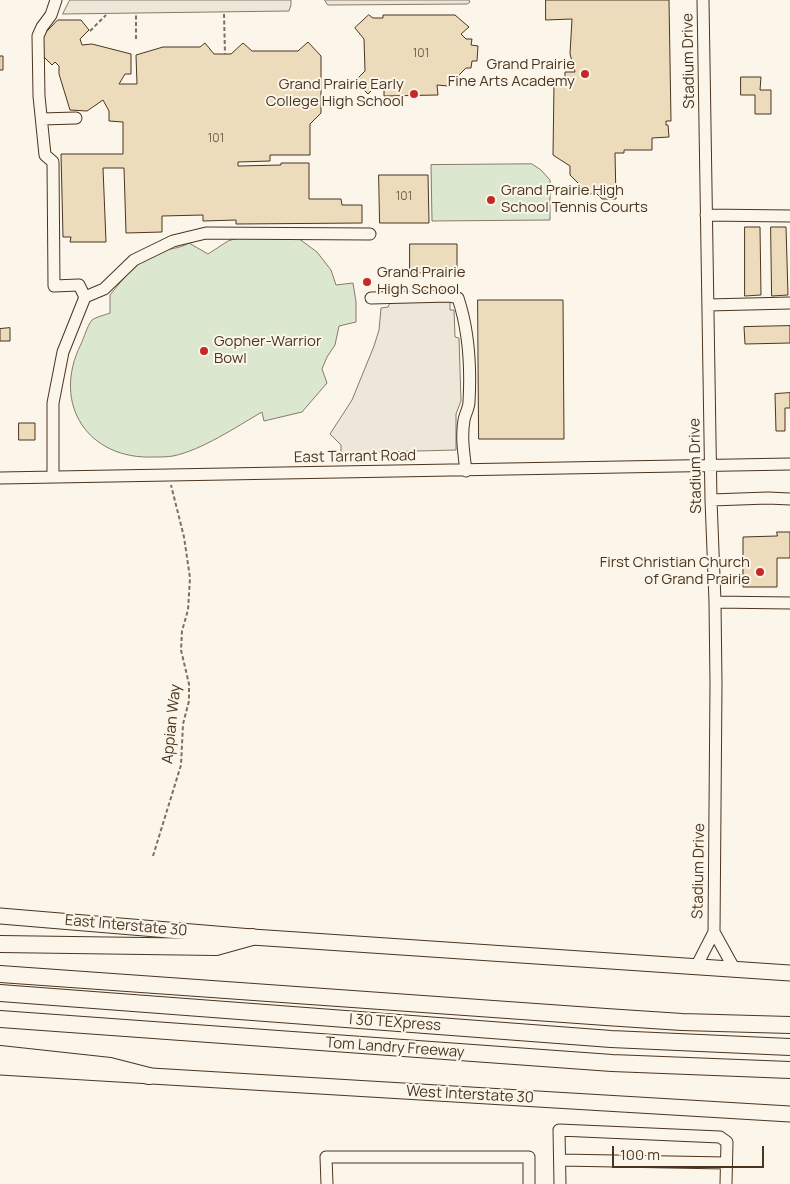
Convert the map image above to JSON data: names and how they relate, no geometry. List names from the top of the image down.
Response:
{
  "streets": {
    "highway": ["I 30 TEXpress", "Tom Landry Freeway"],
    "main road": ["East Interstate 30", "West Interstate 30"],
    "street": ["Stadium Drive", "East Tarrant Road"],
    "path": ["Appian Way"]
  },
  "crossings": [
    ["Stadium Drive", "East Tarrant Road"],
    ["East Tarrant Road", "Appian Way"]
  ],
  "places": [
    "Grand Prairie Fine Arts Academy",
    "Grand Prairie Early College High School",
    "Grand Prairie High School Tennis Courts",
    "Grand Prairie High School",
    "Gopher-Warrior Bowl",
    "First Christian Church of Grand Prairie"
  ],
  "house_numbers": ["101", "101", "101"],
  "scale_bar": "100 m"
}
